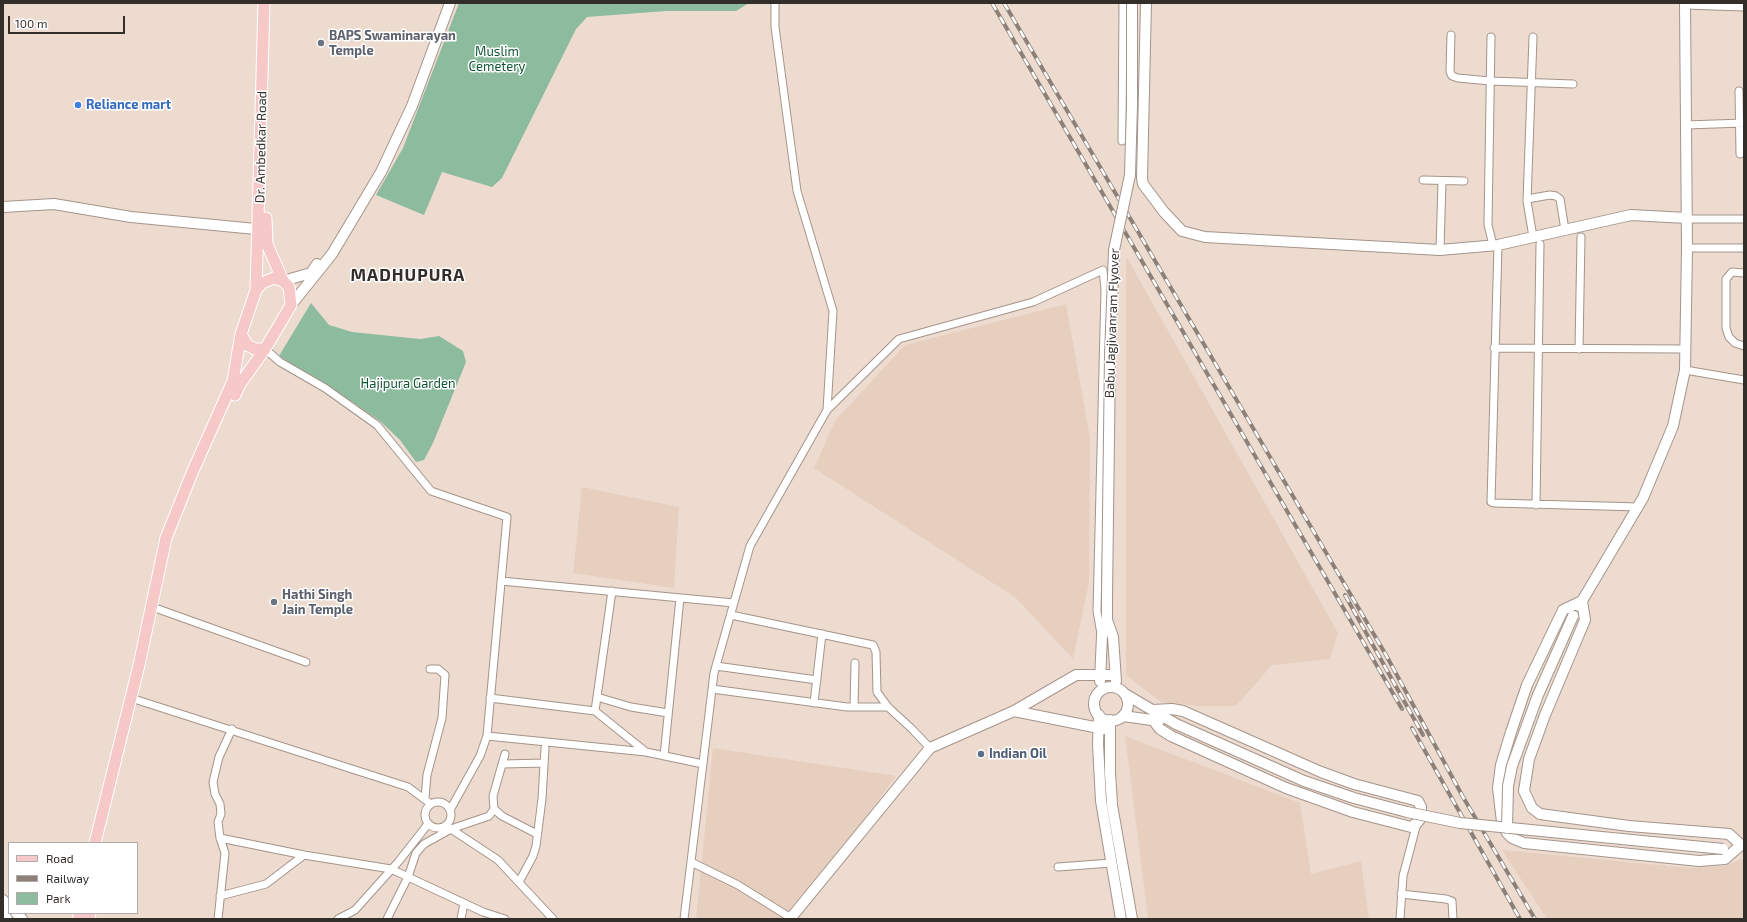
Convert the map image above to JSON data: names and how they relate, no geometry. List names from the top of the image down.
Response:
{
  "streets": {
    "main road": ["Dr. Ambedkar Road"],
    "street": ["Babu Jagjivanram Flyover"]
  },
  "districts": ["MADHUPURA"],
  "parks": ["Muslim Cemetery", "Hajipura Garden"],
  "places": [
    "BAPS Swaminarayan Temple",
    "Reliance mart",
    "Hathi Singh Jain Temple",
    "Indian Oil"
  ],
  "legend": ["Road", "Railway", "Park"],
  "scale_bar": "100 m"
}
